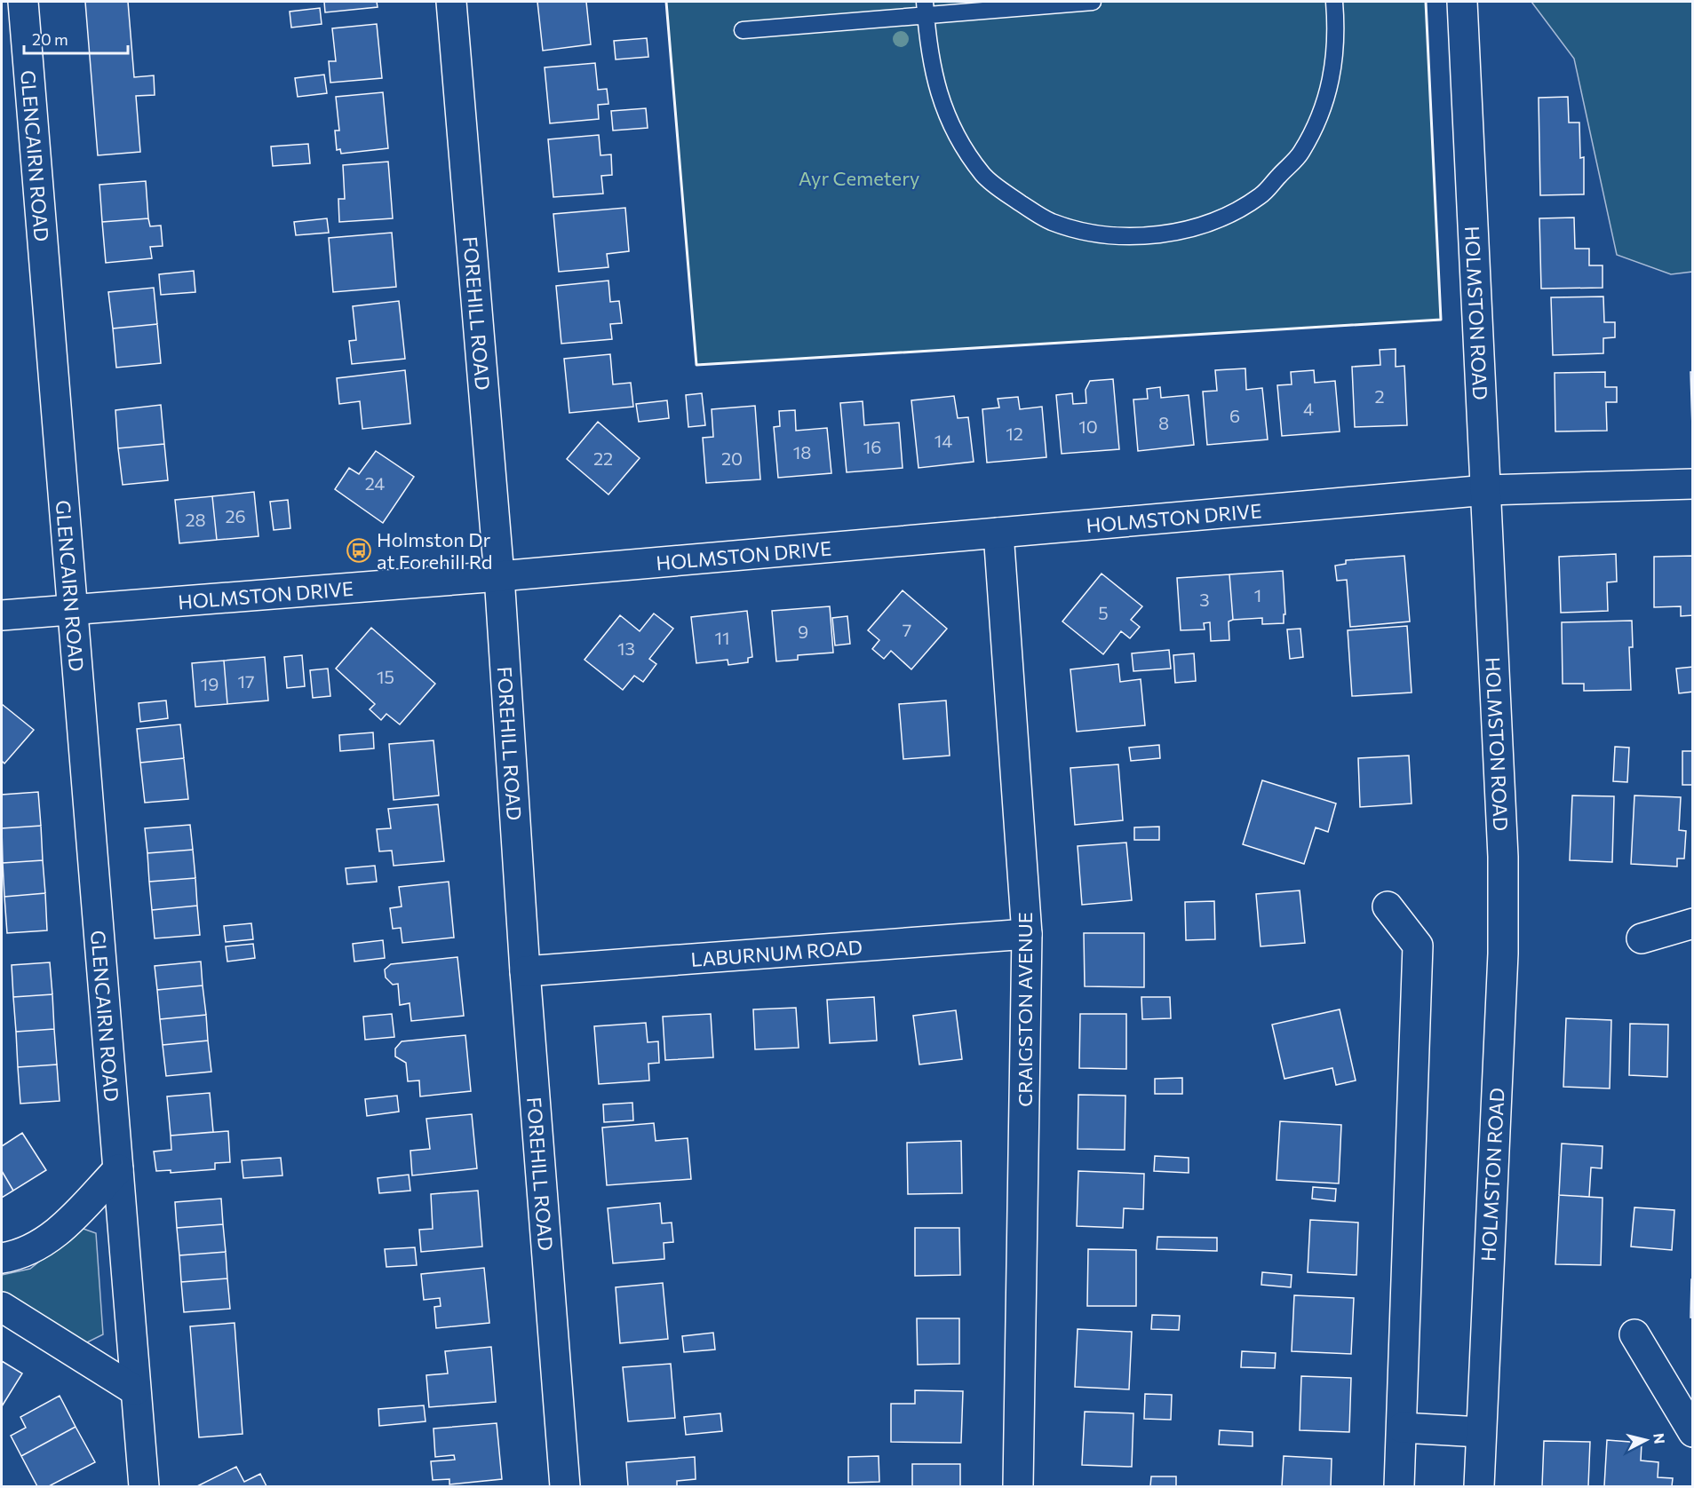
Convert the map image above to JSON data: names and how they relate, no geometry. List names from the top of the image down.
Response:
{
  "streets": {
    "street": [
      "GLENCAIRN ROAD",
      "HOLMSTON ROAD",
      "FOREHILL ROAD",
      "HOLMSTON DRIVE",
      "LABURNUM ROAD",
      "CRAIGSTON AVENUE"
    ]
  },
  "crossings": [
    ["GLENCAIRN ROAD", "HOLMSTON DRIVE"],
    ["HOLMSTON ROAD", "HOLMSTON DRIVE"],
    ["FOREHILL ROAD", "HOLMSTON DRIVE"],
    ["FOREHILL ROAD", "LABURNUM ROAD"],
    ["HOLMSTON DRIVE", "CRAIGSTON AVENUE"],
    ["LABURNUM ROAD", "CRAIGSTON AVENUE"]
  ],
  "parks": ["Ayr Cemetery"],
  "places": {
    "bus stop": ["Holmston Dr at Forehill Rd"]
  },
  "house_numbers": [
    "2",
    "4",
    "6",
    "8",
    "10",
    "12",
    "14",
    "16",
    "18",
    "22",
    "20",
    "24",
    "26",
    "28",
    "1",
    "3",
    "5",
    "7",
    "9",
    "11",
    "13",
    "15",
    "17",
    "19"
  ],
  "scale_bar": "20 m",
  "north": "right"
}
